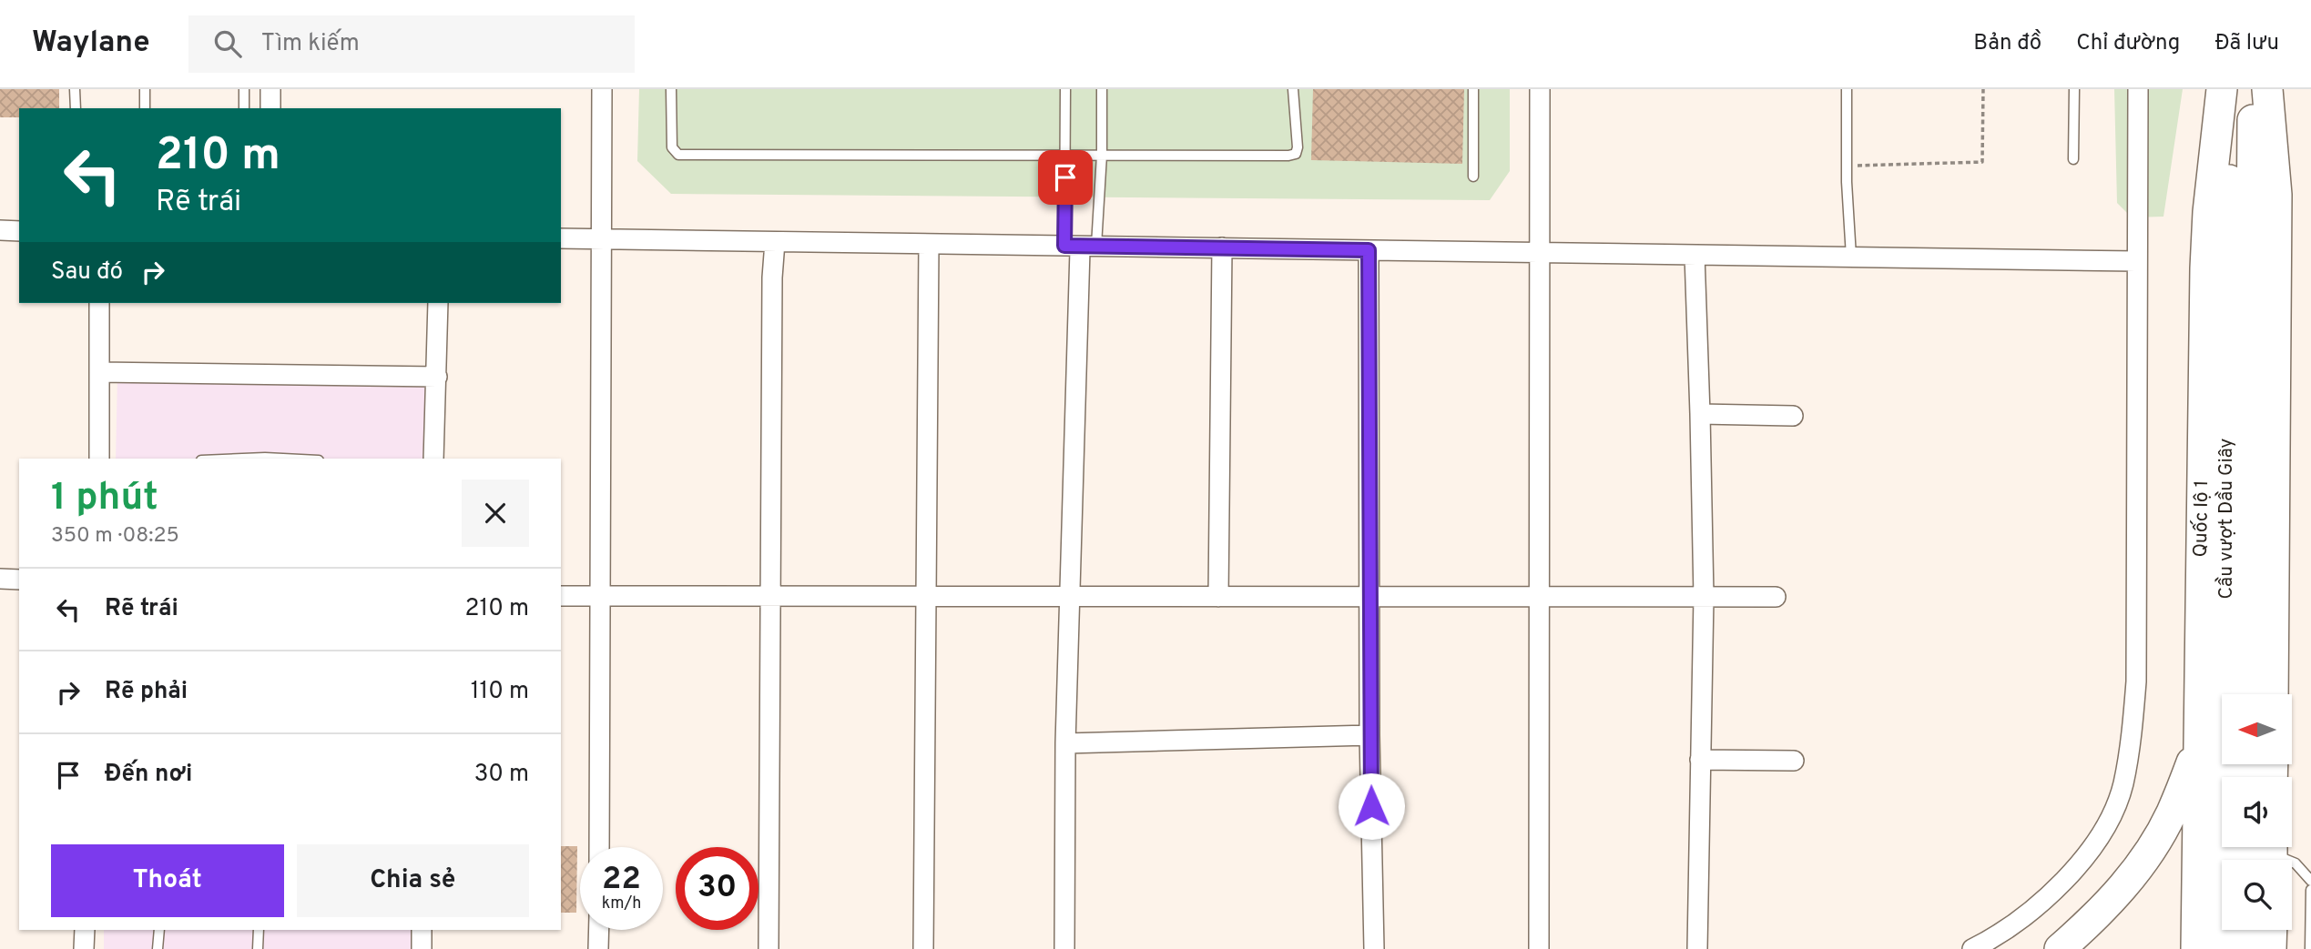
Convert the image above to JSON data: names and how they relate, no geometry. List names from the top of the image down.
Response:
{
  "streets": {
    "highway": ["Quốc lộ 1", "Cầu vượt Dầu Giây"]
  },
  "north": "left",
  "page": {
    "header": "Waylane",
    "search": "Tìm kiếm",
    "nav": ["Bản đồ", "Chỉ đường", "Đã lưu"],
    "turn": ["210 m", "Rẽ trái"],
    "then": "Sau đó",
    "heading": ["1 phút", "350 m · 08:25"],
    "list": [
      {
        "name": "Rẽ trái",
        "value": "210 m"
      },
      {
        "name": "Rẽ phải",
        "value": "110 m"
      },
      {
        "name": "Đến nơi",
        "value": "30 m"
      }
    ],
    "buttons": ["Thoát", "Chia sẻ"],
    "speed": "22 km/h",
    "limit": "30"
  }
}
